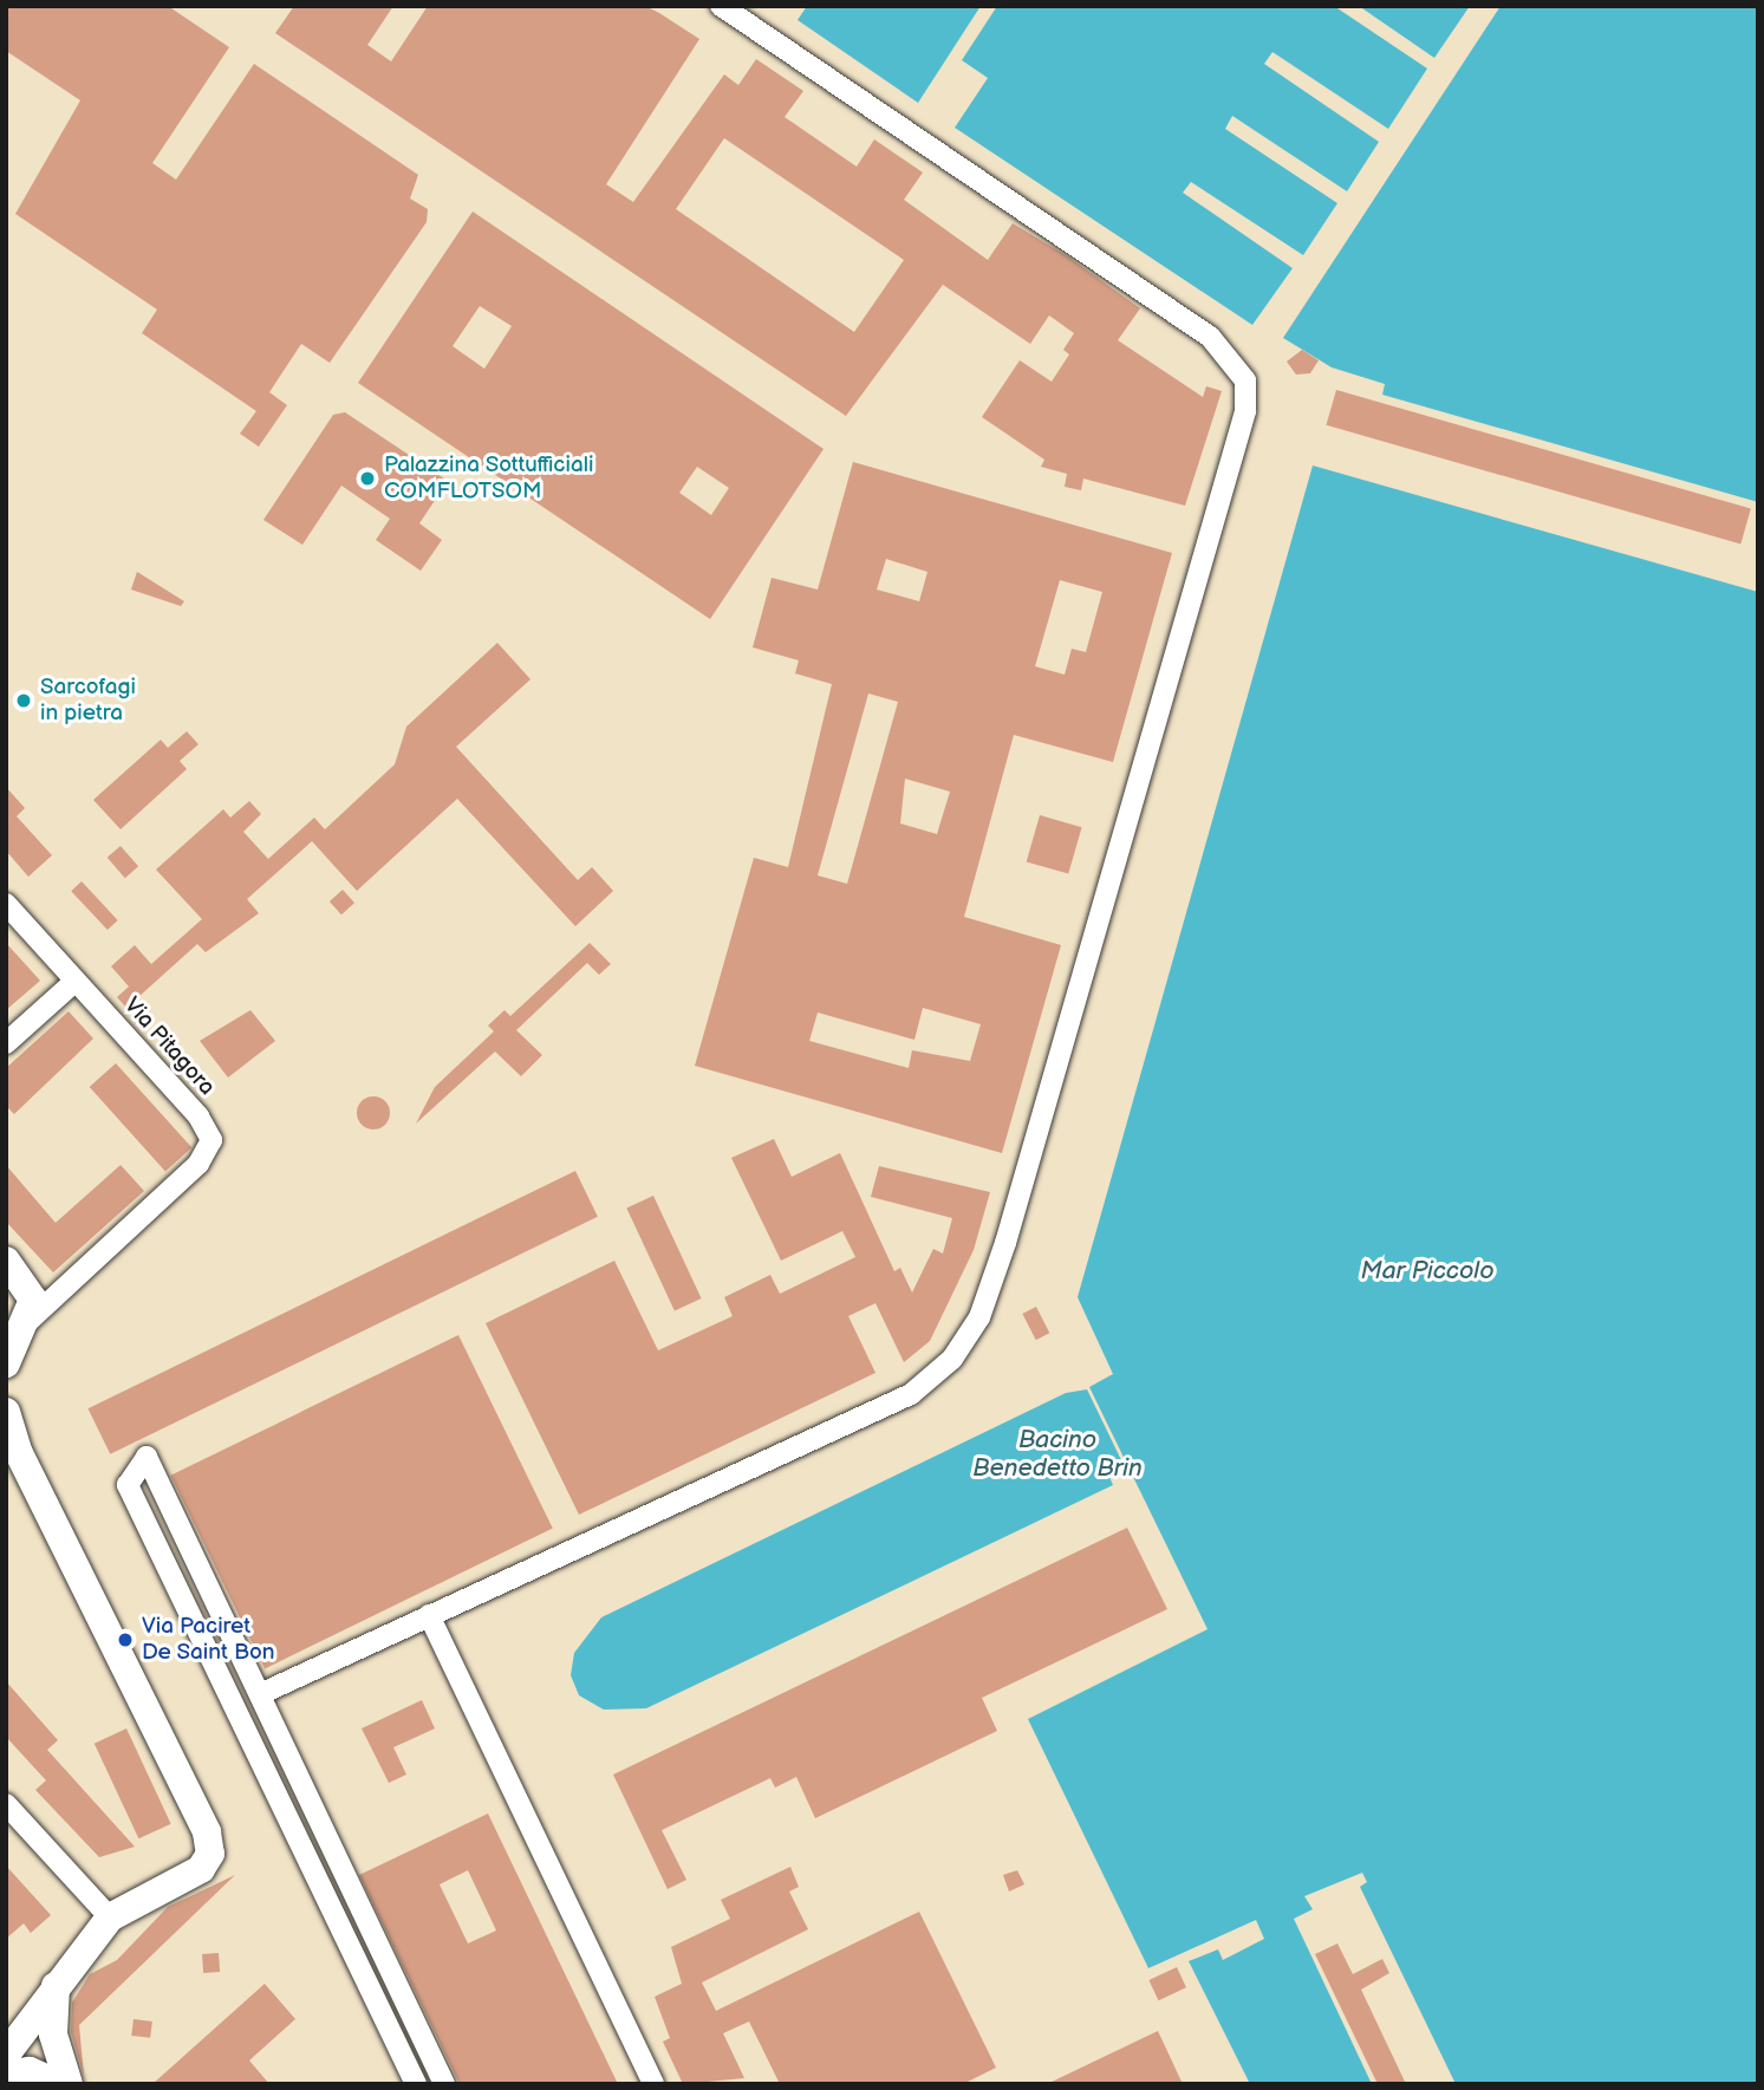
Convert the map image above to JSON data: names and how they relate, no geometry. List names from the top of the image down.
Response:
{
  "streets": {
    "street": ["Via Pitagora"]
  },
  "water": ["Mar Piccolo", "Bacino Benedetto Brin"],
  "places": ["Palazzina Sottufficiali COMFLOTSOM", "Sarcofagi in pietra", "Via Paciret De Saint Bon"]
}
